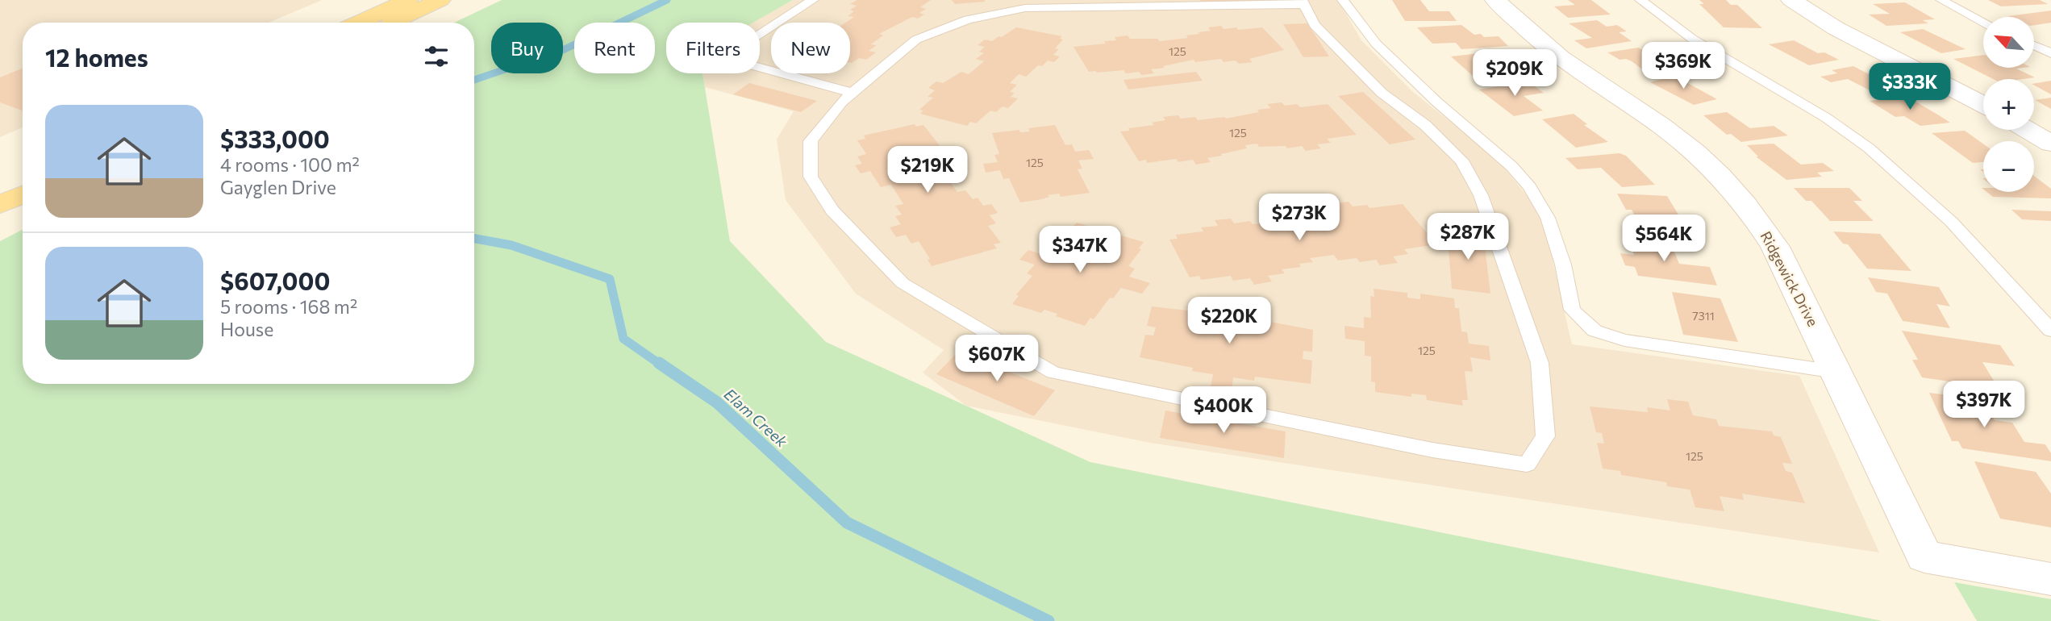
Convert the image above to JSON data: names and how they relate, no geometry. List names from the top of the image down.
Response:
{
  "streets": {
    "street": ["Ridgewick Drive"]
  },
  "water": ["Elam Creek"],
  "house_numbers": [
    "125",
    "125",
    "125",
    "7311",
    "125",
    "125"
  ],
  "north": "top left",
  "page": {
    "map_buttons": ["+", "−"],
    "chip": [
      "Buy",
      "Rent",
      "Filters",
      "New"
    ],
    "heading": "12 homes",
    "price": [
      "$369K",
      "$209K",
      "$333K",
      "$219K",
      "$273K",
      "$287K",
      "$564K",
      "$347K",
      "$220K",
      "$607K",
      "$397K",
      "$400K"
    ],
    "list": [
      {
        "name": "$333,000",
        "note": "4 rooms · 100 m² · Gayglen Drive"
      },
      {
        "name": "$607,000",
        "note": "5 rooms · 168 m² · House"
      }
    ]
  }
}
